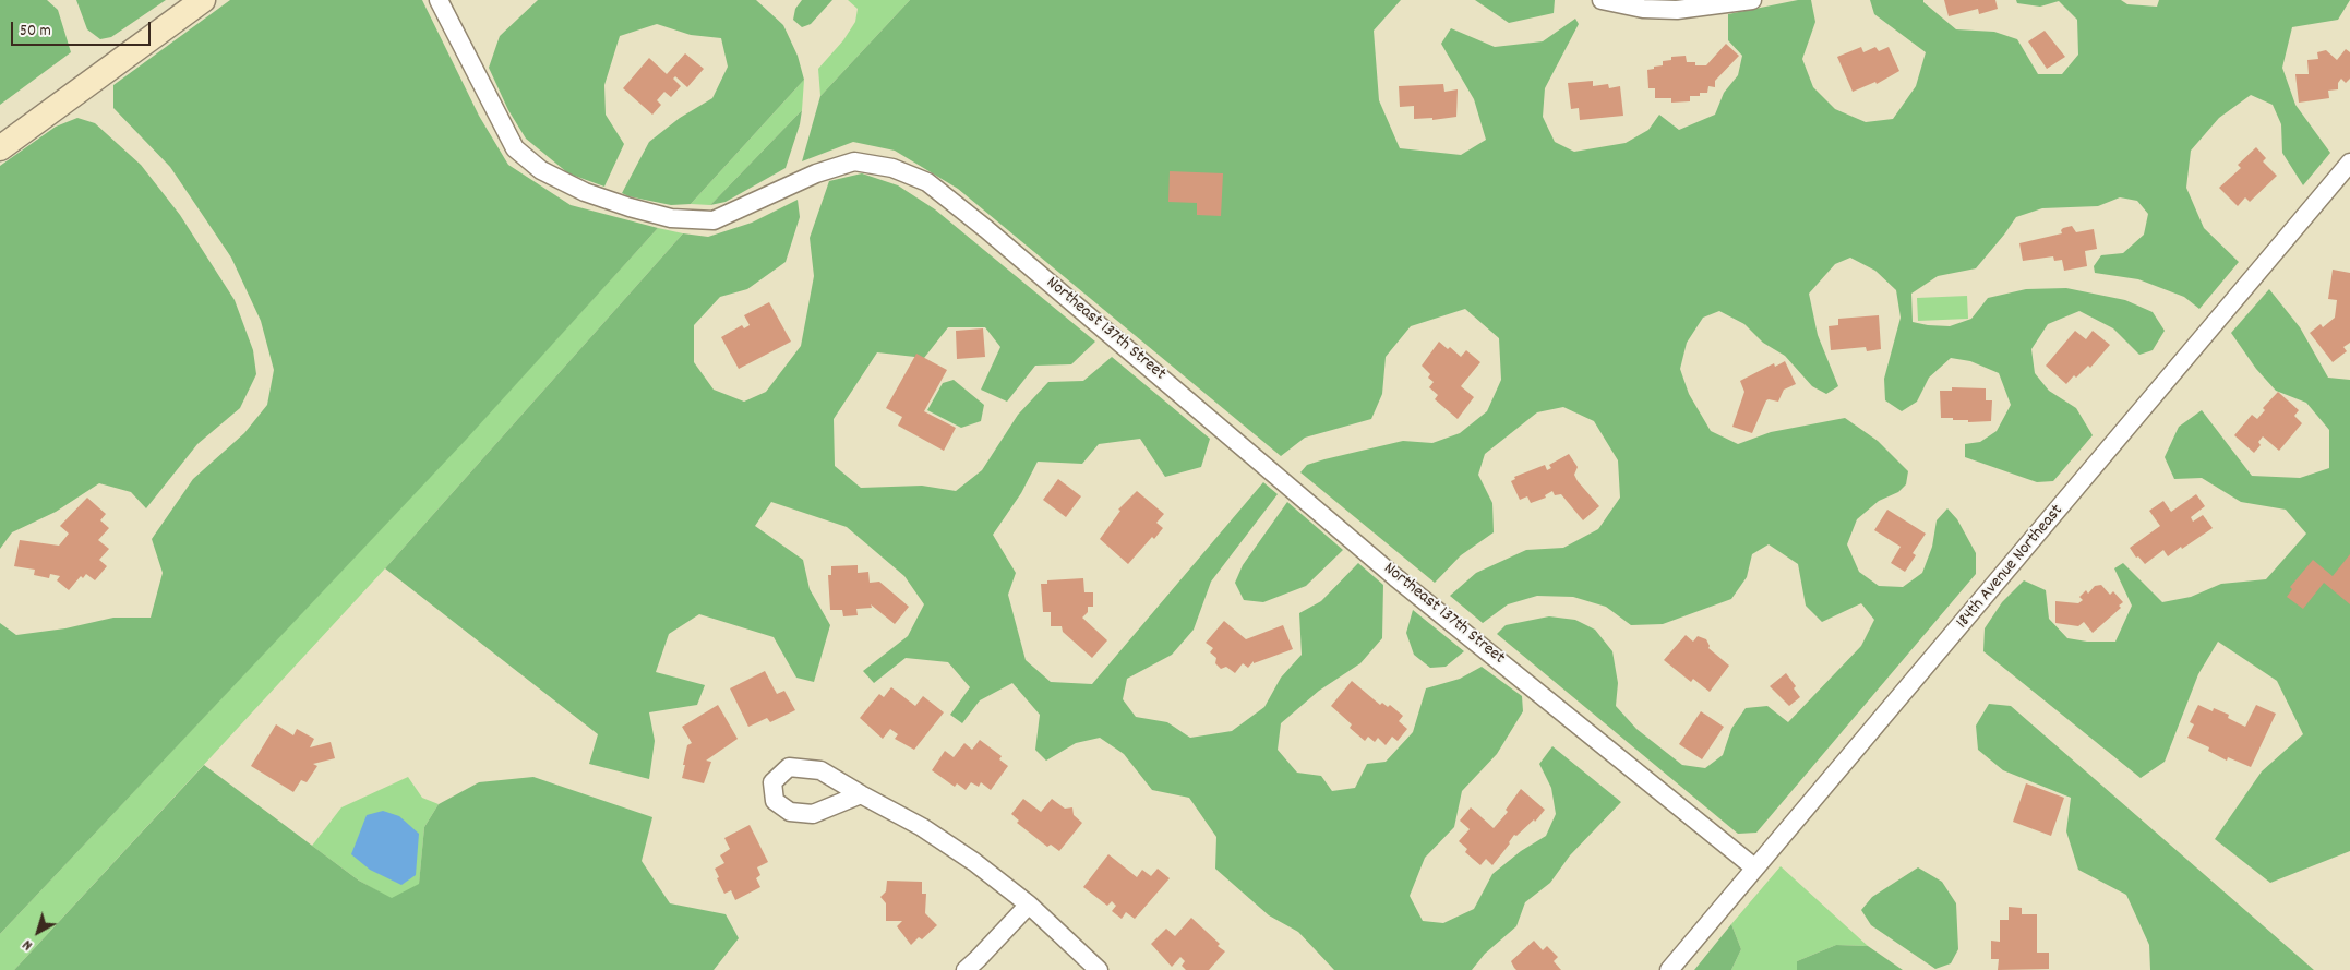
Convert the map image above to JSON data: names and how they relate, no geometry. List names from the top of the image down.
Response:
{
  "streets": {
    "street": ["Northeast 137th Street", "184th Avenue Northeast"]
  },
  "crossings": [
    ["Northeast 137th Street", "184th Avenue Northeast"]
  ],
  "scale_bar": "50 m",
  "north": "bottom left"
}
